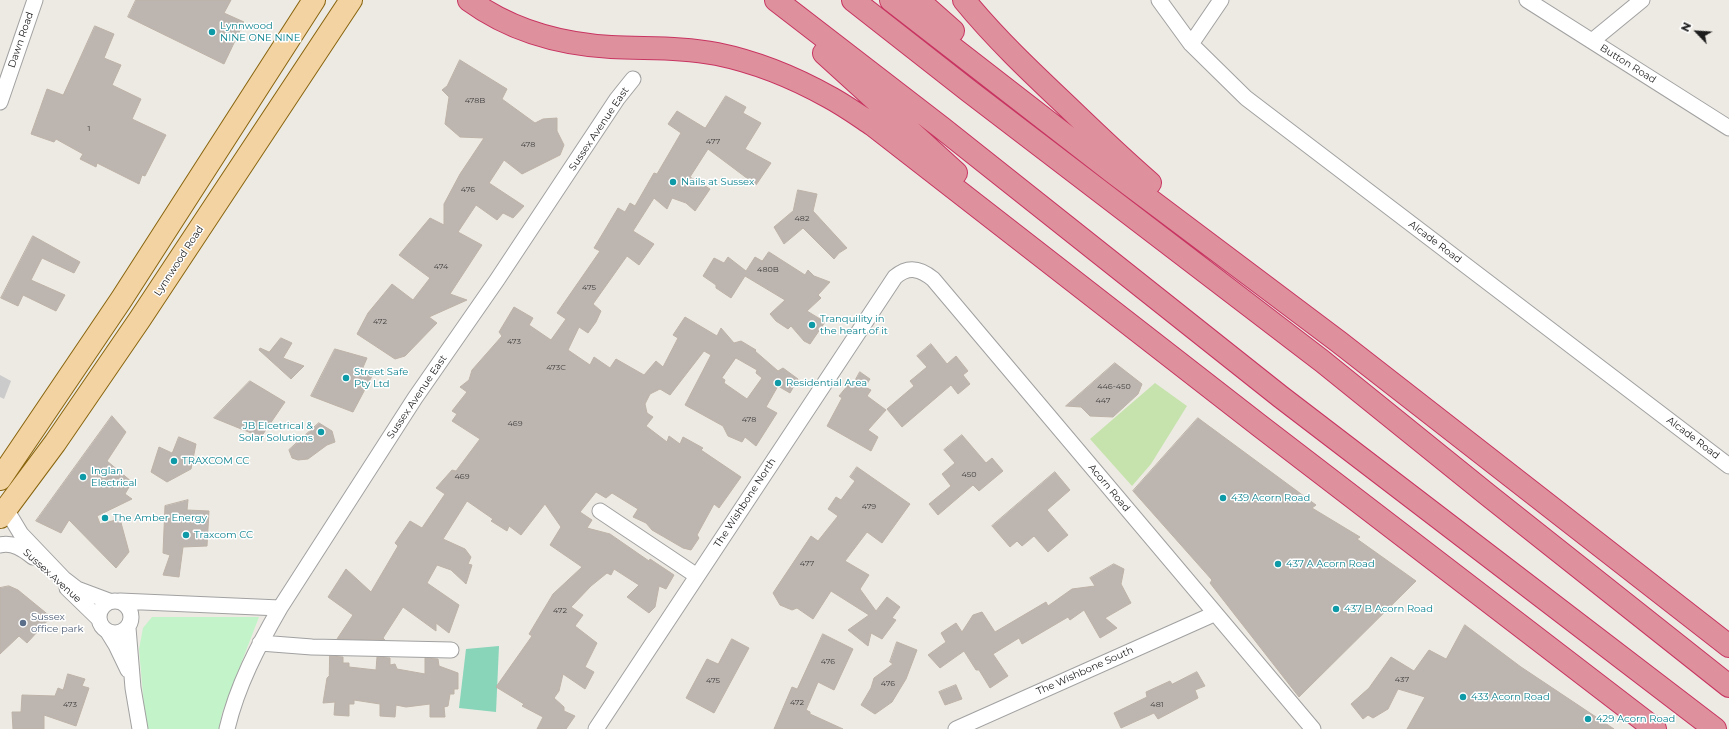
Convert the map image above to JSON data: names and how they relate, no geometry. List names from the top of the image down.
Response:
{
  "streets": {
    "main road": ["Lynnwood Road"],
    "street": [
      "Dawn Road",
      "Button Road",
      "Sussex Avenue East",
      "Alcade Road",
      "Acorn Road",
      "The Wishbone North",
      "Sussex Avenue",
      "The Wishbone South"
    ]
  },
  "crossings": [
    ["Sussex Avenue East", "Sussex Avenue"],
    ["Lynnwood Road", "Sussex Avenue"],
    ["Acorn Road", "The Wishbone North"],
    ["Acorn Road", "The Wishbone South"]
  ],
  "places": [
    "Lynnwood NINE ONE NINE",
    "Nails at Sussex",
    "Tranquility in the heart of it",
    "Street Safe Pty Ltd",
    "Residential Area",
    "JB Elcetrical & Solar Solutions",
    "TRAXCOM CC",
    "Inglan Electrical",
    "439 Acorn Road",
    "The Amber Energy",
    "Traxcom CC",
    "437 A Acorn Road",
    "437 B Acorn Road",
    "Sussex office park",
    "433 Acorn Road",
    "429 Acorn Road"
  ],
  "house_numbers": [
    "478B",
    "1",
    "477",
    "478",
    "476",
    "482",
    "474",
    "480B",
    "475",
    "472",
    "473",
    "473C",
    "446-450",
    "447",
    "478",
    "469",
    "450",
    "469",
    "479",
    "477",
    "472",
    "476",
    "437",
    "475",
    "476",
    "472",
    "473",
    "481"
  ],
  "north": "top left"
}
